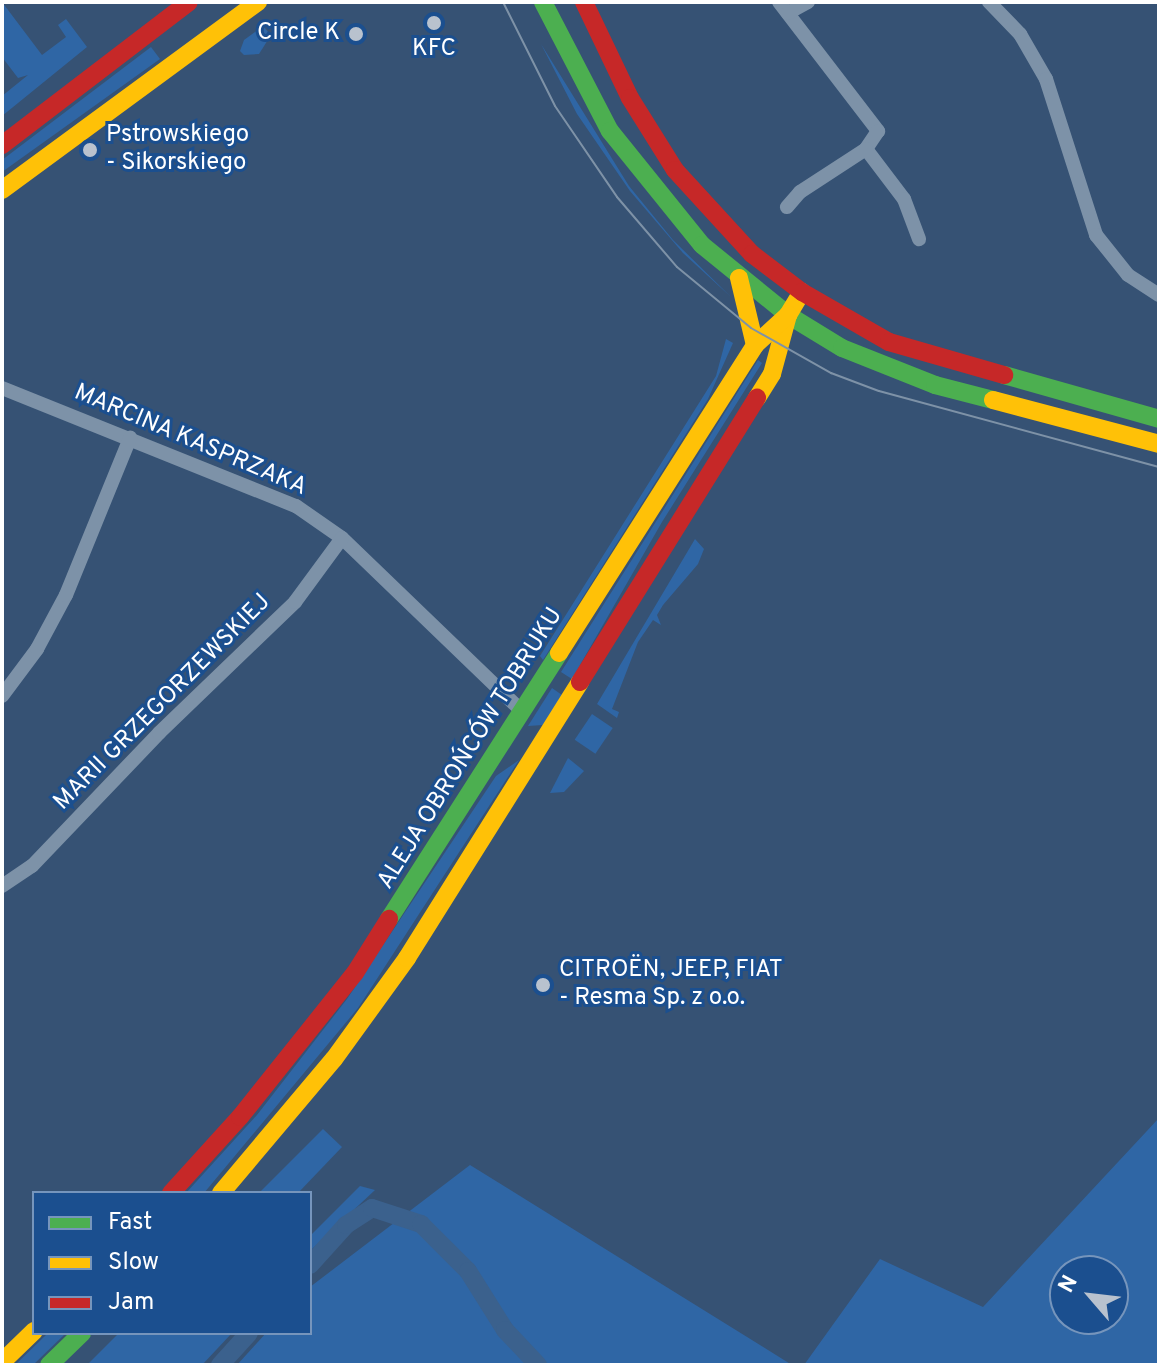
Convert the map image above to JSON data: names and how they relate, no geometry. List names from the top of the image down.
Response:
{
  "streets": {
    "main road": ["ALEJA OBROŃCÓW TOBRUKU"],
    "street": ["MARCINA KASPRZAKA", "MARII GRZEGORZEWSKIEJ"]
  },
  "crossings": [
    ["MARCINA KASPRZAKA", "MARII GRZEGORZEWSKIEJ"],
    ["MARCINA KASPRZAKA", "ALEJA OBROŃCÓW TOBRUKU"]
  ],
  "places": [
    "KFC",
    "Circle K",
    "Pstrowskiego - Sikorskiego",
    "CITROËN, JEEP, FIAT - Resma Sp. z o.o."
  ],
  "legend": ["Fast", "Slow", "Jam"],
  "north": "top left"
}
